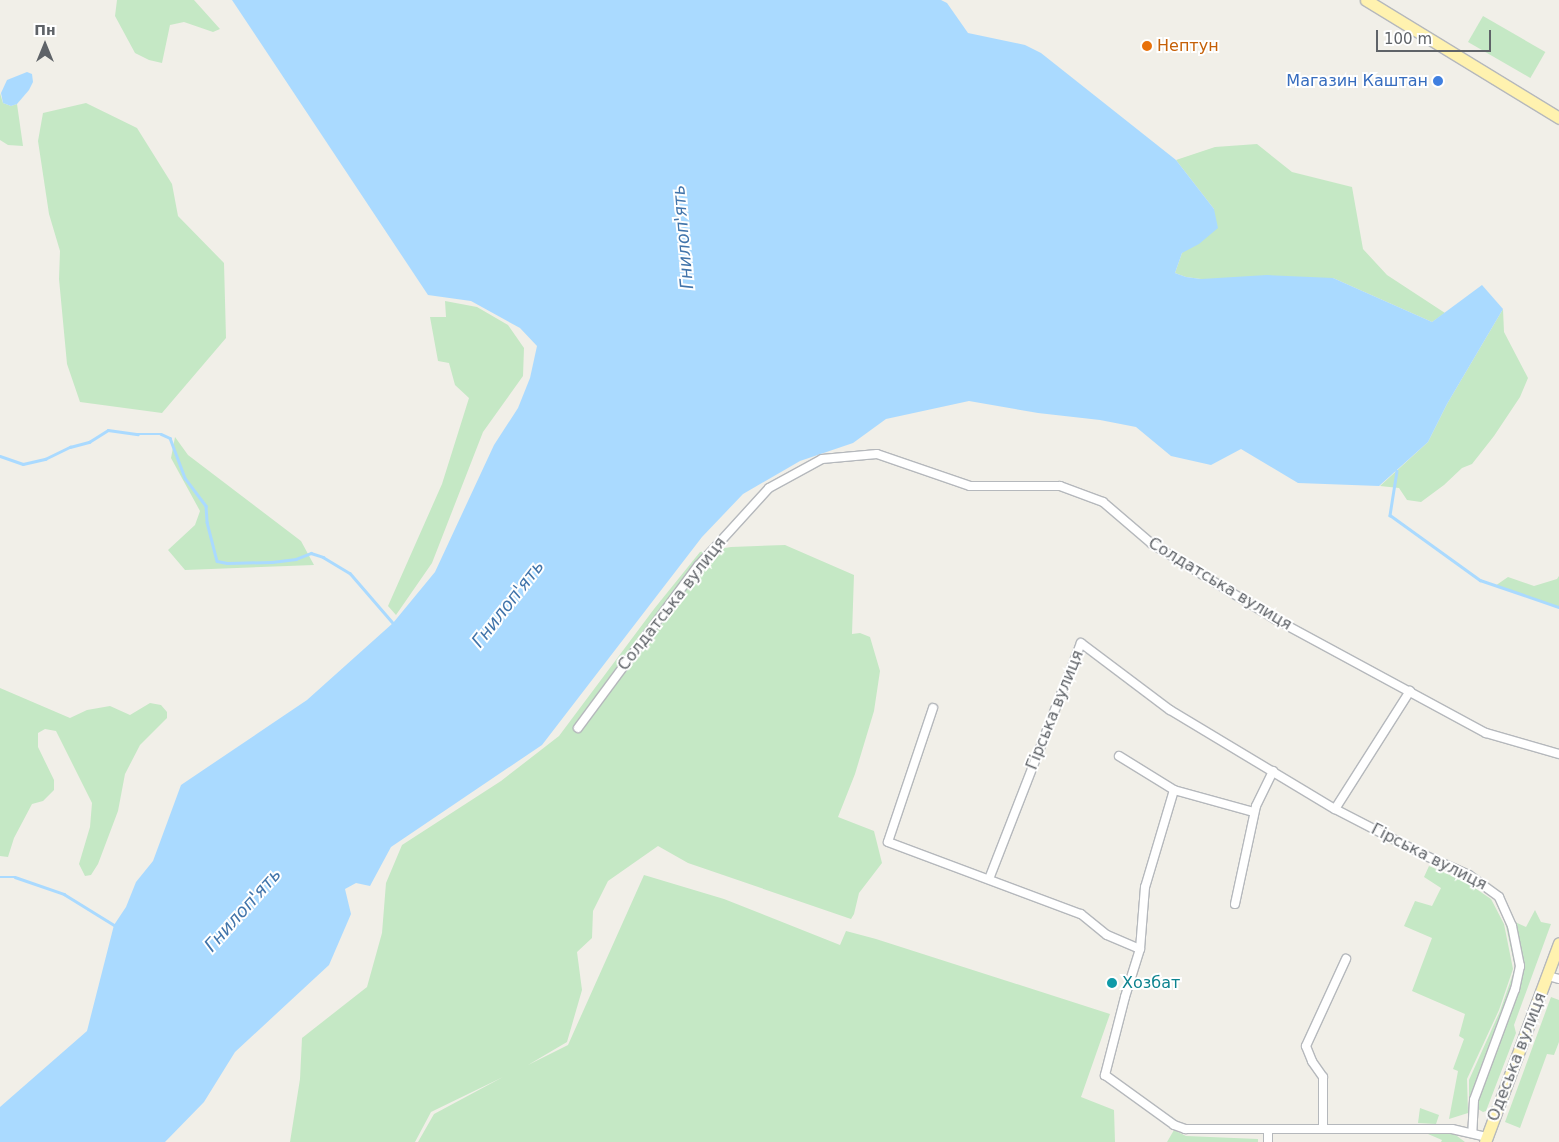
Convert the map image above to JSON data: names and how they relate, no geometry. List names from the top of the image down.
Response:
{
  "streets": {
    "main road": ["Одеська вулиця"],
    "street": ["Солдатська вулиця", "Гірська вулиця"]
  },
  "water": ["Гнилоп'ять"],
  "places": ["Нептун", "Магазин Каштан", "Хозбат"],
  "scale_bar": "100 m",
  "north": "top"
}
